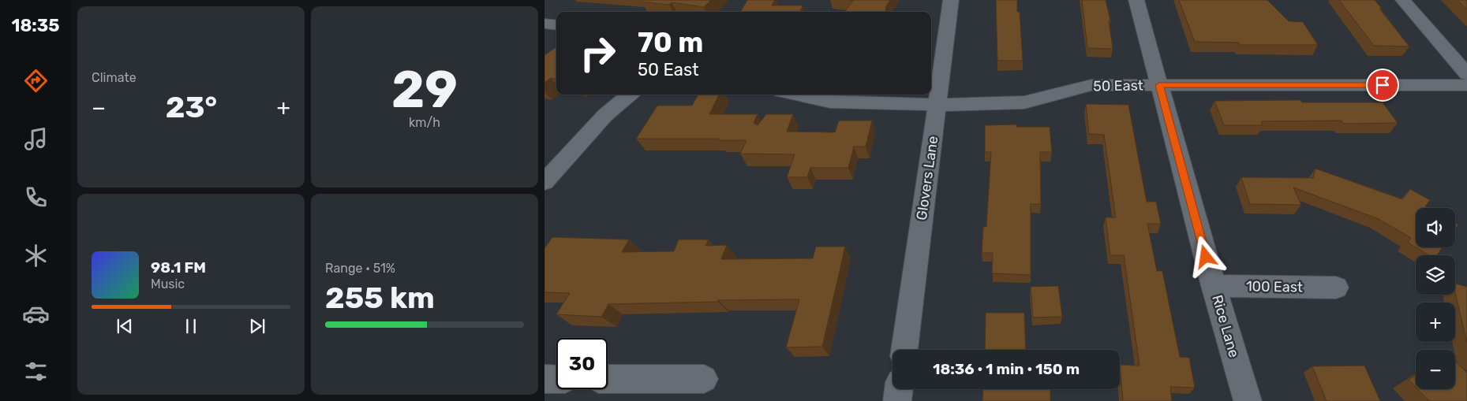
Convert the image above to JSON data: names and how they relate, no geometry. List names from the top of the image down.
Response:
{
  "streets": {
    "street": [
      "50 East",
      "Glovers Lane",
      "100 East",
      "Rice Lane"
    ]
  },
  "crossings": [
    ["50 East", "Glovers Lane"],
    ["50 East", "Rice Lane"],
    ["100 East", "Rice Lane"]
  ],
  "page": {
    "tabs": "18:35",
    "tile": [
      "Climate",
      ["29", "km/h"],
      ["Range · 51%", "255 km"]
    ],
    "turn": ["70 m", "50 East"],
    "heat": ["−", "23°", "+"],
    "map_buttons": ["+", "−"],
    "song": ["98.1 FM", "Music"],
    "limit": "30",
    "trip": "18:36 · 1 min · 150 m"
  }
}
